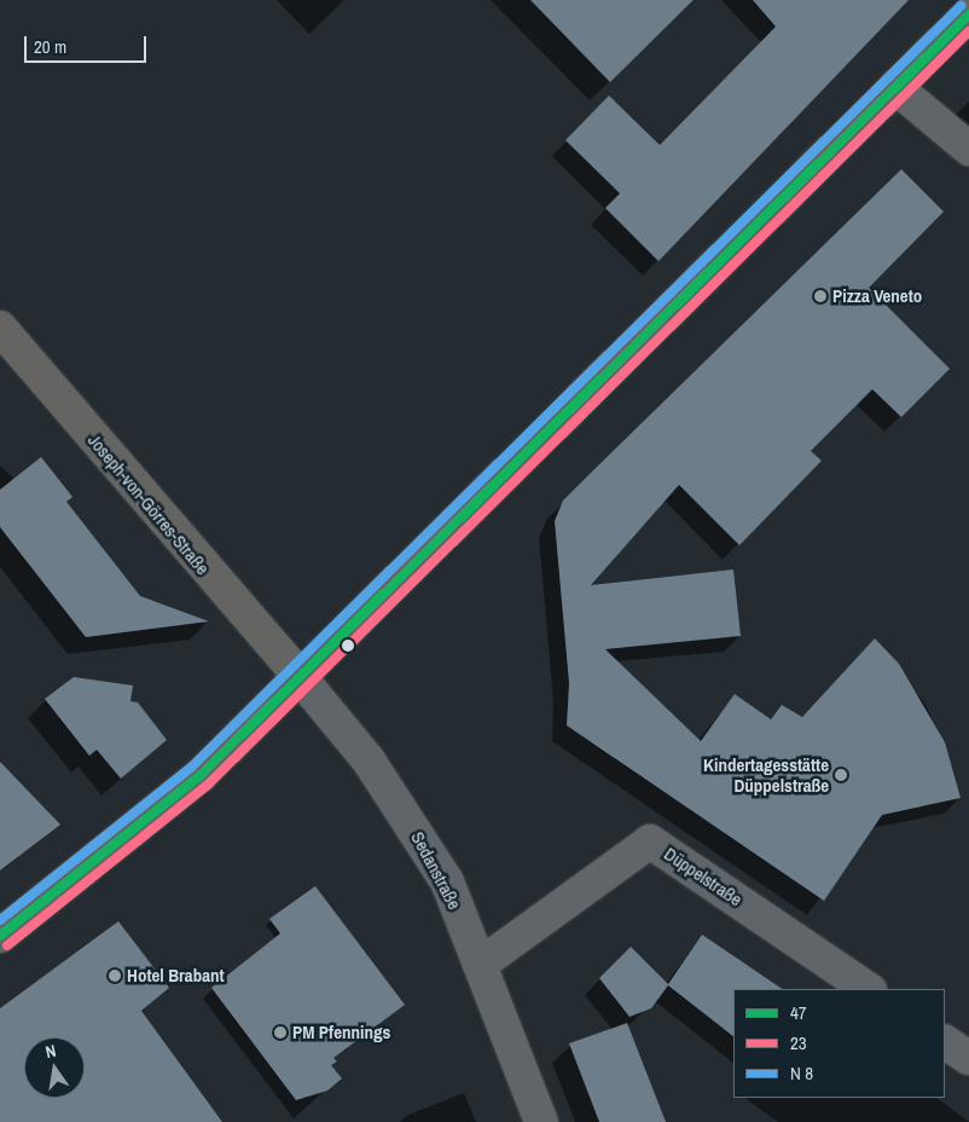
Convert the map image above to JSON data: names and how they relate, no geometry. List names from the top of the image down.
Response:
{
  "streets": {
    "main road": ["Joseph-von-Görres-Straße"],
    "street": ["Sedanstraße", "Düppelstraße"]
  },
  "crossings": [
    ["Joseph-von-Görres-Straße", "Sedanstraße"],
    ["Sedanstraße", "Düppelstraße"]
  ],
  "places": [
    "Pizza Veneto",
    "Kindertagesstätte Düppelstraße",
    "Hotel Brabant",
    "PM Pfennings"
  ],
  "lines": ["transit line 47", "transit line 23"],
  "legend": ["47", "23", "N 8"],
  "scale_bar": "20 m",
  "north": "top"
}
